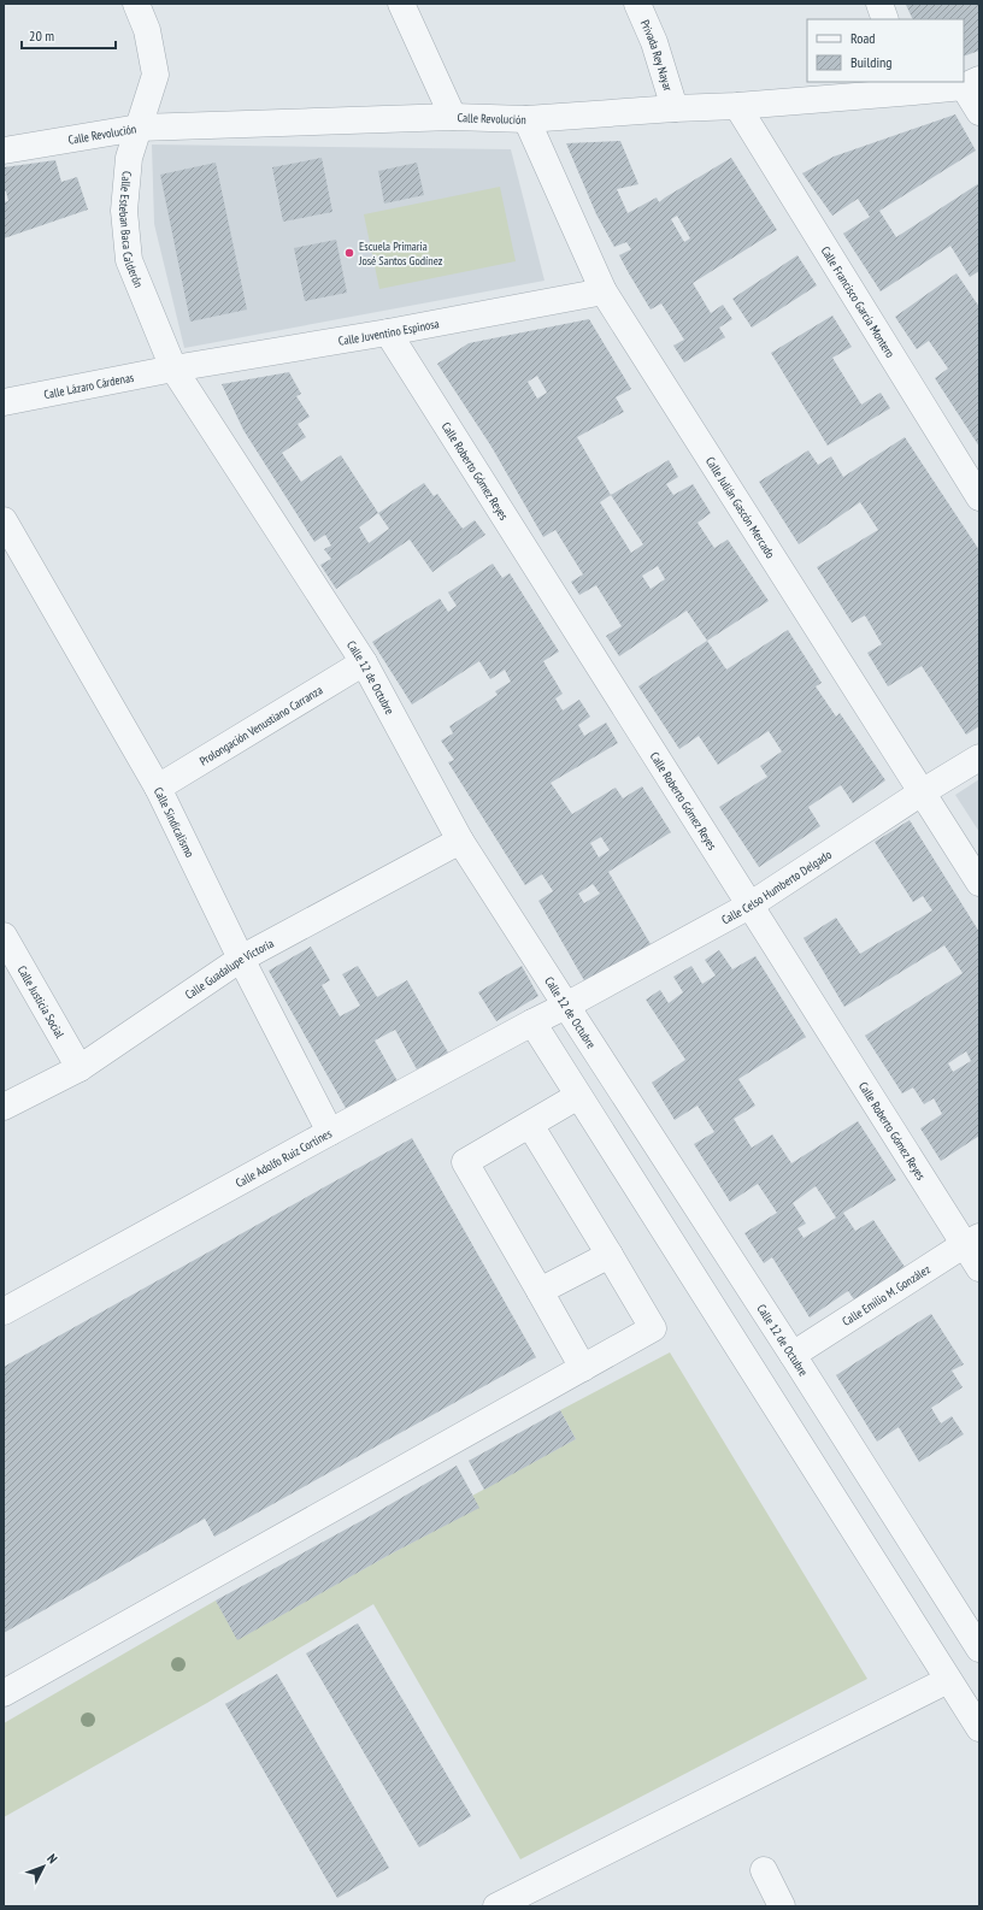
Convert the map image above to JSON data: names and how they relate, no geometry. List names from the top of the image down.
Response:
{
  "streets": {
    "street": [
      "Privada Rey Nayar",
      "Calle Revolución",
      "Calle Esteban Baca Calderón",
      "Calle Francisco García Montero",
      "Calle Juventino Espinosa",
      "Calle Lázaro Cárdenas",
      "Calle Roberto Gómez Reyes",
      "Calle Julián Gascón Mercado",
      "Calle 12 de Octubre",
      "Prolongación Venustiano Carranza",
      "Calle Sindicalismo",
      "Calle Celso Humberto Delgado",
      "Calle Guadalupe Victoria",
      "Calle Justicia Social",
      "Calle Adolfo Ruiz Cortines",
      "Calle Emilio M. González"
    ]
  },
  "crossings": [
    ["Privada Rey Nayar", "Calle Revolución"],
    ["Calle Revolución", "Calle Esteban Baca Calderón"],
    ["Calle Revolución", "Calle Francisco García Montero"],
    ["Calle Revolución", "Calle Julián Gascón Mercado"],
    ["Calle Esteban Baca Calderón", "Calle Juventino Espinosa"],
    ["Calle Esteban Baca Calderón", "Calle Lázaro Cárdenas"],
    ["Calle Esteban Baca Calderón", "Calle 12 de Octubre"],
    ["Calle Juventino Espinosa", "Calle Lázaro Cárdenas"],
    ["Calle Juventino Espinosa", "Calle Roberto Gómez Reyes"],
    ["Calle Juventino Espinosa", "Calle Julián Gascón Mercado"],
    ["Calle Juventino Espinosa", "Calle 12 de Octubre"],
    ["Calle Lázaro Cárdenas", "Calle 12 de Octubre"],
    ["Calle Roberto Gómez Reyes", "Calle Celso Humberto Delgado"],
    ["Calle Roberto Gómez Reyes", "Calle Emilio M. González"],
    ["Calle Julián Gascón Mercado", "Calle Celso Humberto Delgado"],
    ["Calle 12 de Octubre", "Prolongación Venustiano Carranza"],
    ["Calle 12 de Octubre", "Calle Celso Humberto Delgado"],
    ["Calle 12 de Octubre", "Calle Guadalupe Victoria"],
    ["Calle 12 de Octubre", "Calle Adolfo Ruiz Cortines"],
    ["Calle 12 de Octubre", "Calle Emilio M. González"],
    ["Prolongación Venustiano Carranza", "Calle Sindicalismo"],
    ["Calle Sindicalismo", "Calle Guadalupe Victoria"],
    ["Calle Sindicalismo", "Calle Adolfo Ruiz Cortines"],
    ["Calle Celso Humberto Delgado", "Calle Adolfo Ruiz Cortines"],
    ["Calle Guadalupe Victoria", "Calle Justicia Social"]
  ],
  "places": ["Escuela Primaria José Santos Godínez"],
  "legend": ["Road", "Building"],
  "scale_bar": "20 m",
  "north": "top right"
}
